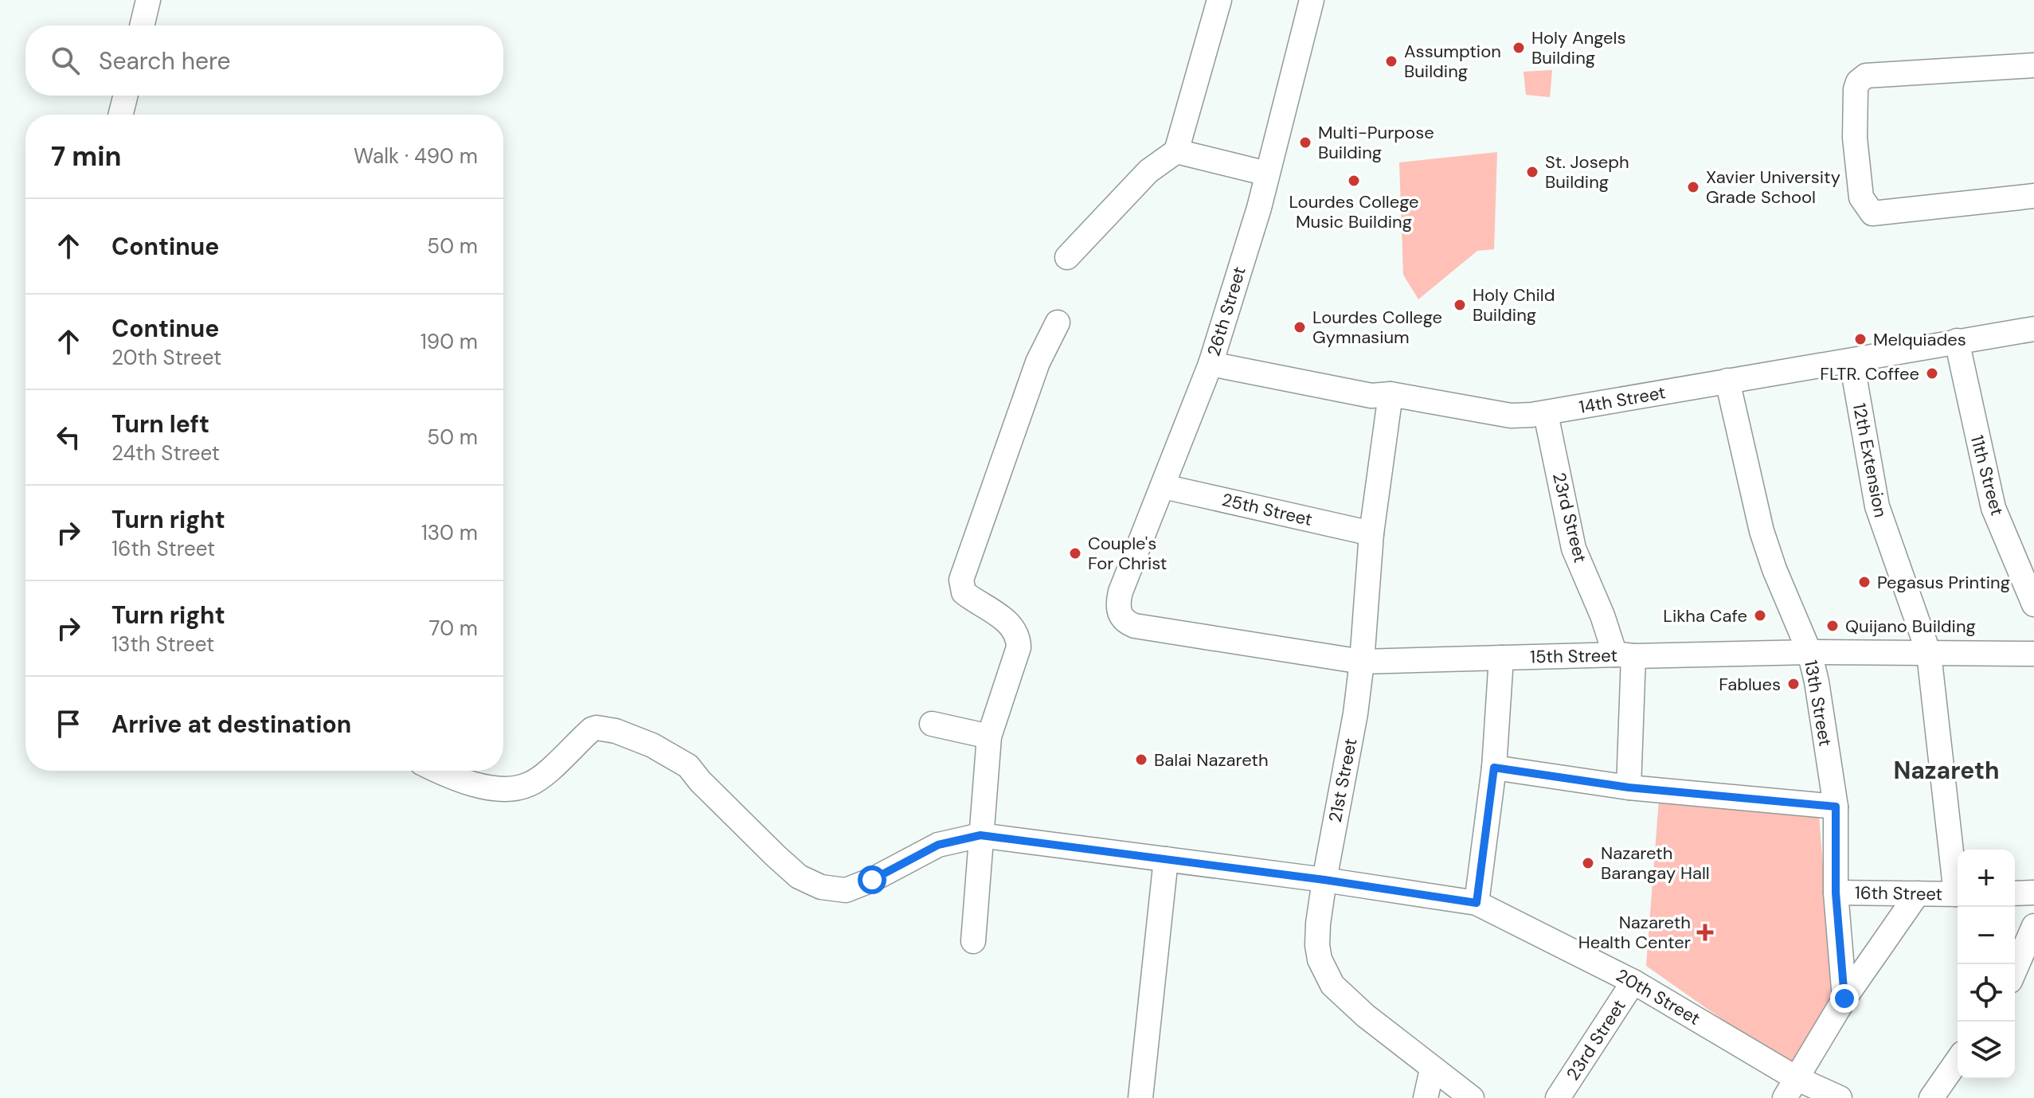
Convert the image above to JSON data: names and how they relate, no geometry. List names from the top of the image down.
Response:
{
  "streets": {
    "street": [
      "26th Street",
      "14th Street",
      "12th Extension",
      "11th Street",
      "25th Street",
      "23rd Street",
      "15th Street",
      "13th Street",
      "21st Street",
      "16th Street",
      "20th Street"
    ]
  },
  "crossings": [
    ["26th Street", "14th Street"],
    ["26th Street", "25th Street"],
    ["26th Street", "15th Street"],
    ["14th Street", "12th Extension"],
    ["14th Street", "11th Street"],
    ["14th Street", "23rd Street"],
    ["14th Street", "13th Street"],
    ["14th Street", "21st Street"],
    ["12th Extension", "15th Street"],
    ["25th Street", "21st Street"],
    ["23rd Street", "15th Street"],
    ["23rd Street", "20th Street"],
    ["15th Street", "13th Street"],
    ["15th Street", "21st Street"],
    ["13th Street", "16th Street"],
    ["21st Street", "20th Street"]
  ],
  "districts": ["Nazareth"],
  "places": {
    "other": [
      "Holy Angels Building",
      "Assumption Building",
      "Multi-Purpose Building",
      "St. Joseph Building",
      "Lourdes College Music Building",
      "Xavier University Grade School",
      "Holy Child Building",
      "Lourdes College Gymnasium",
      "Melquiades",
      "FLTR. Coffee",
      "Couple's For Christ",
      "Pegasus Printing",
      "Likha Cafe",
      "Quijano Building",
      "Fablues",
      "Balai Nazareth",
      "Nazareth Barangay Hall"
    ],
    "health": ["Nazareth Health Center"]
  },
  "page": {
    "search": "Search here",
    "heading": ["7 min", "Walk · 490 m"],
    "list": [
      ["Continue", "50 m"],
      ["Continue", "20th Street", "190 m"],
      ["Turn left", "24th Street", "50 m"],
      ["Turn right", "16th Street", "130 m"],
      ["Turn right", "13th Street", "70 m"],
      "Arrive at destination"
    ],
    "map_buttons": ["+", "−"]
  }
}
